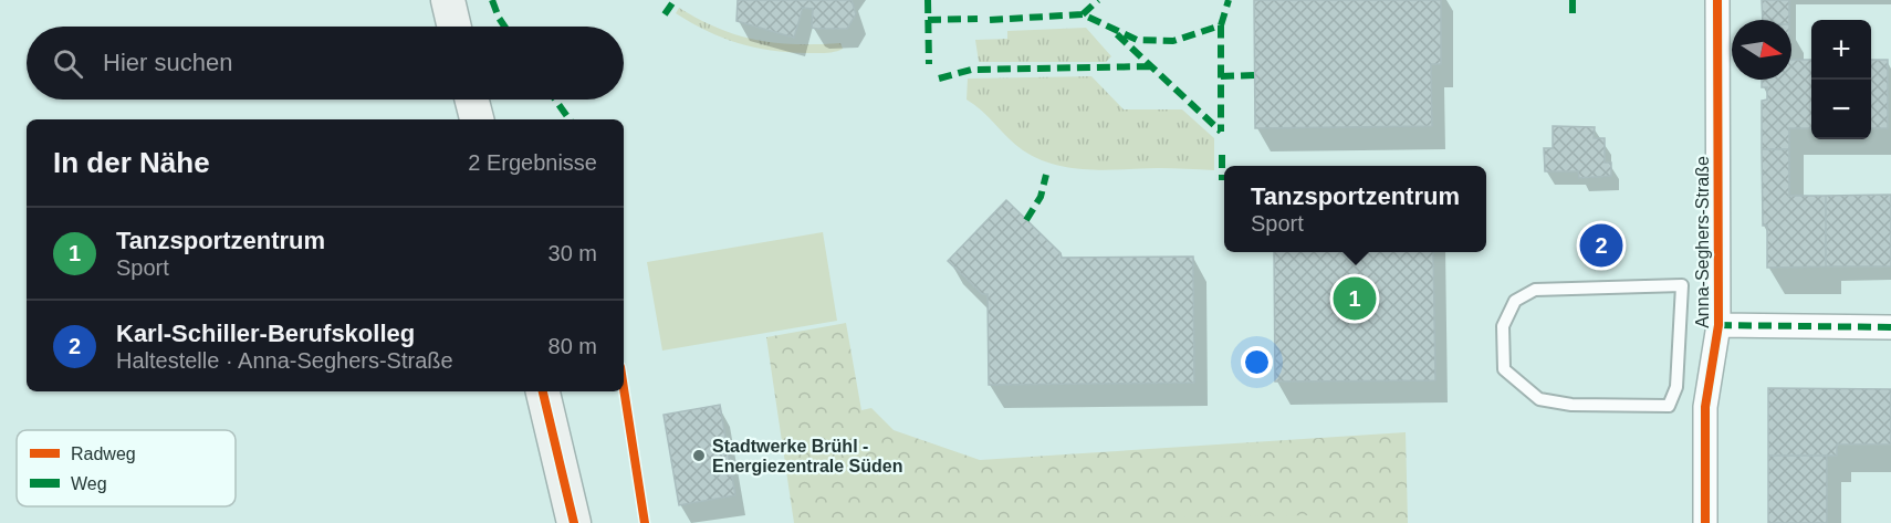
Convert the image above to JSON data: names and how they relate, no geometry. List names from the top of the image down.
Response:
{
  "streets": {
    "street": ["Anna-Seghers-Straße"]
  },
  "places": ["Stadtwerke Brühl - Energiezentrale Süden"],
  "legend": ["Radweg", "Weg"],
  "north": "right",
  "page": {
    "map_buttons": ["+", "−"],
    "search": "Hier suchen",
    "heading": ["In der Nähe", "2 Ergebnisse"],
    "popup": ["Tanzsportzentrum", "Sport"],
    "list": [
      {
        "mark": "1",
        "name": "Tanzsportzentrum",
        "note": "Sport",
        "value": "30 m"
      },
      {
        "mark": "2",
        "name": "Karl-Schiller-Berufskolleg",
        "note": "Haltestelle · Anna-Seghers-Straße",
        "value": "80 m"
      }
    ],
    "pins": ["2", "1"]
  }
}
